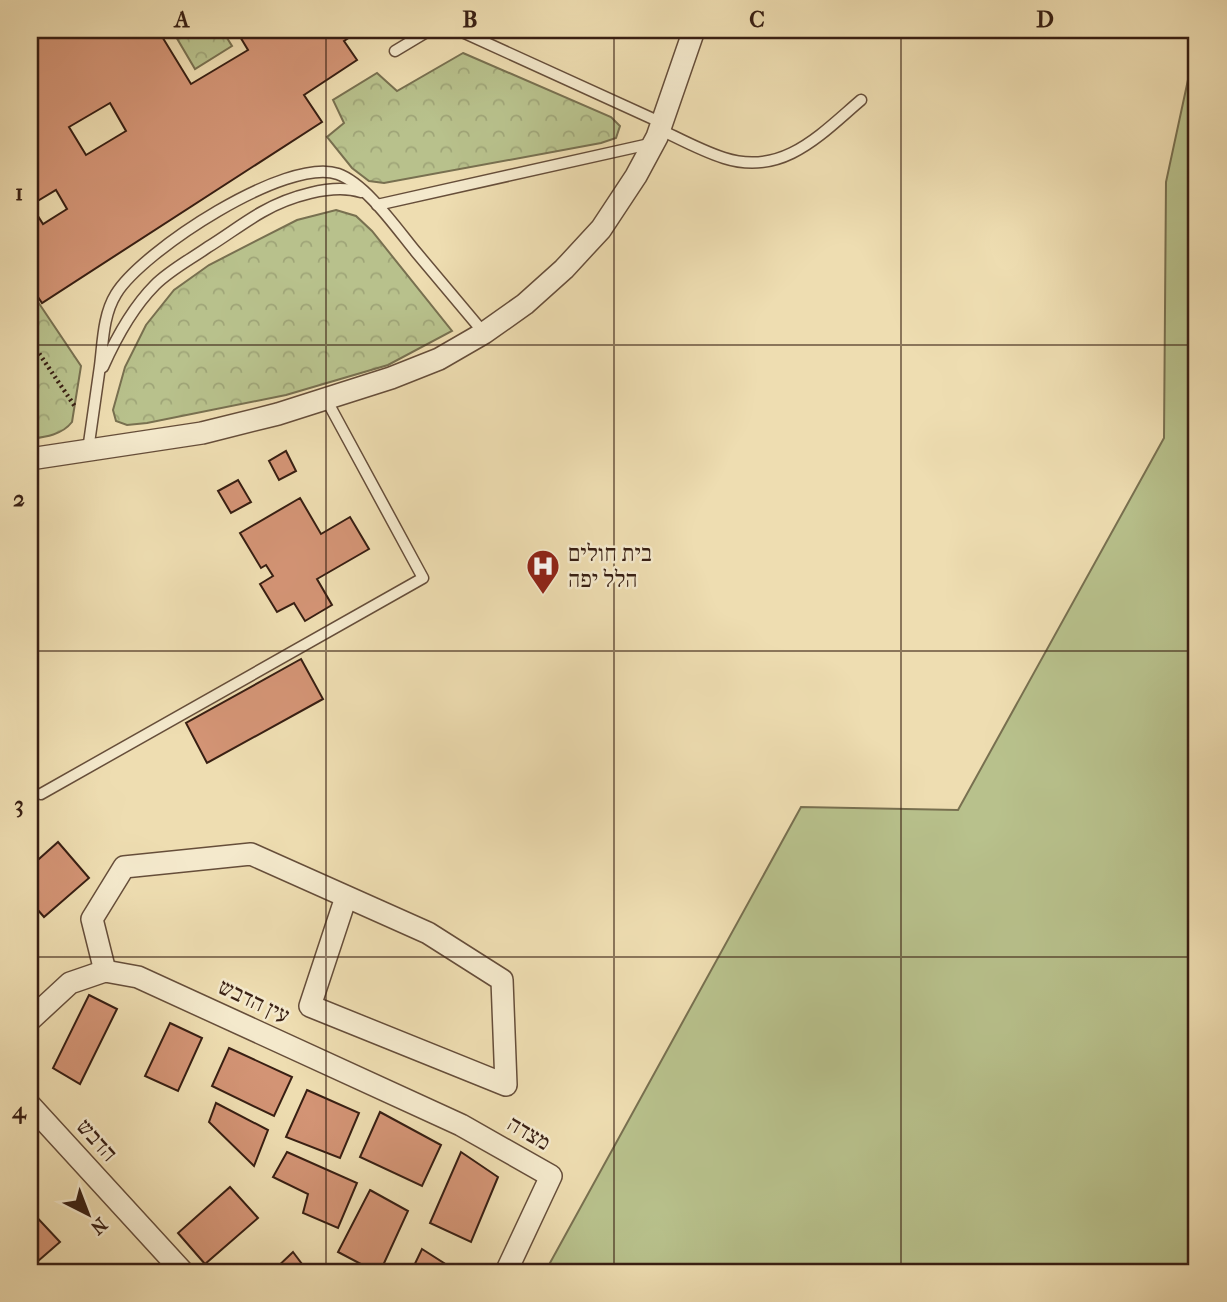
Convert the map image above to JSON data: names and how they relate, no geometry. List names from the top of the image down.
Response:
{
  "streets": {
    "street": ["עין הדבש", "מצדה", "הדבש"]
  },
  "crossings": [
    ["עין הדבש", "מצדה"]
  ],
  "places": {
    "hospital": ["בית חולים הלל יפה"]
  },
  "north": "bottom right",
  "grid": {
    "columns": [
      "A",
      "B",
      "C",
      "D"
    ],
    "rows": [
      "1",
      "2",
      "3",
      "4"
    ]
  }
}
